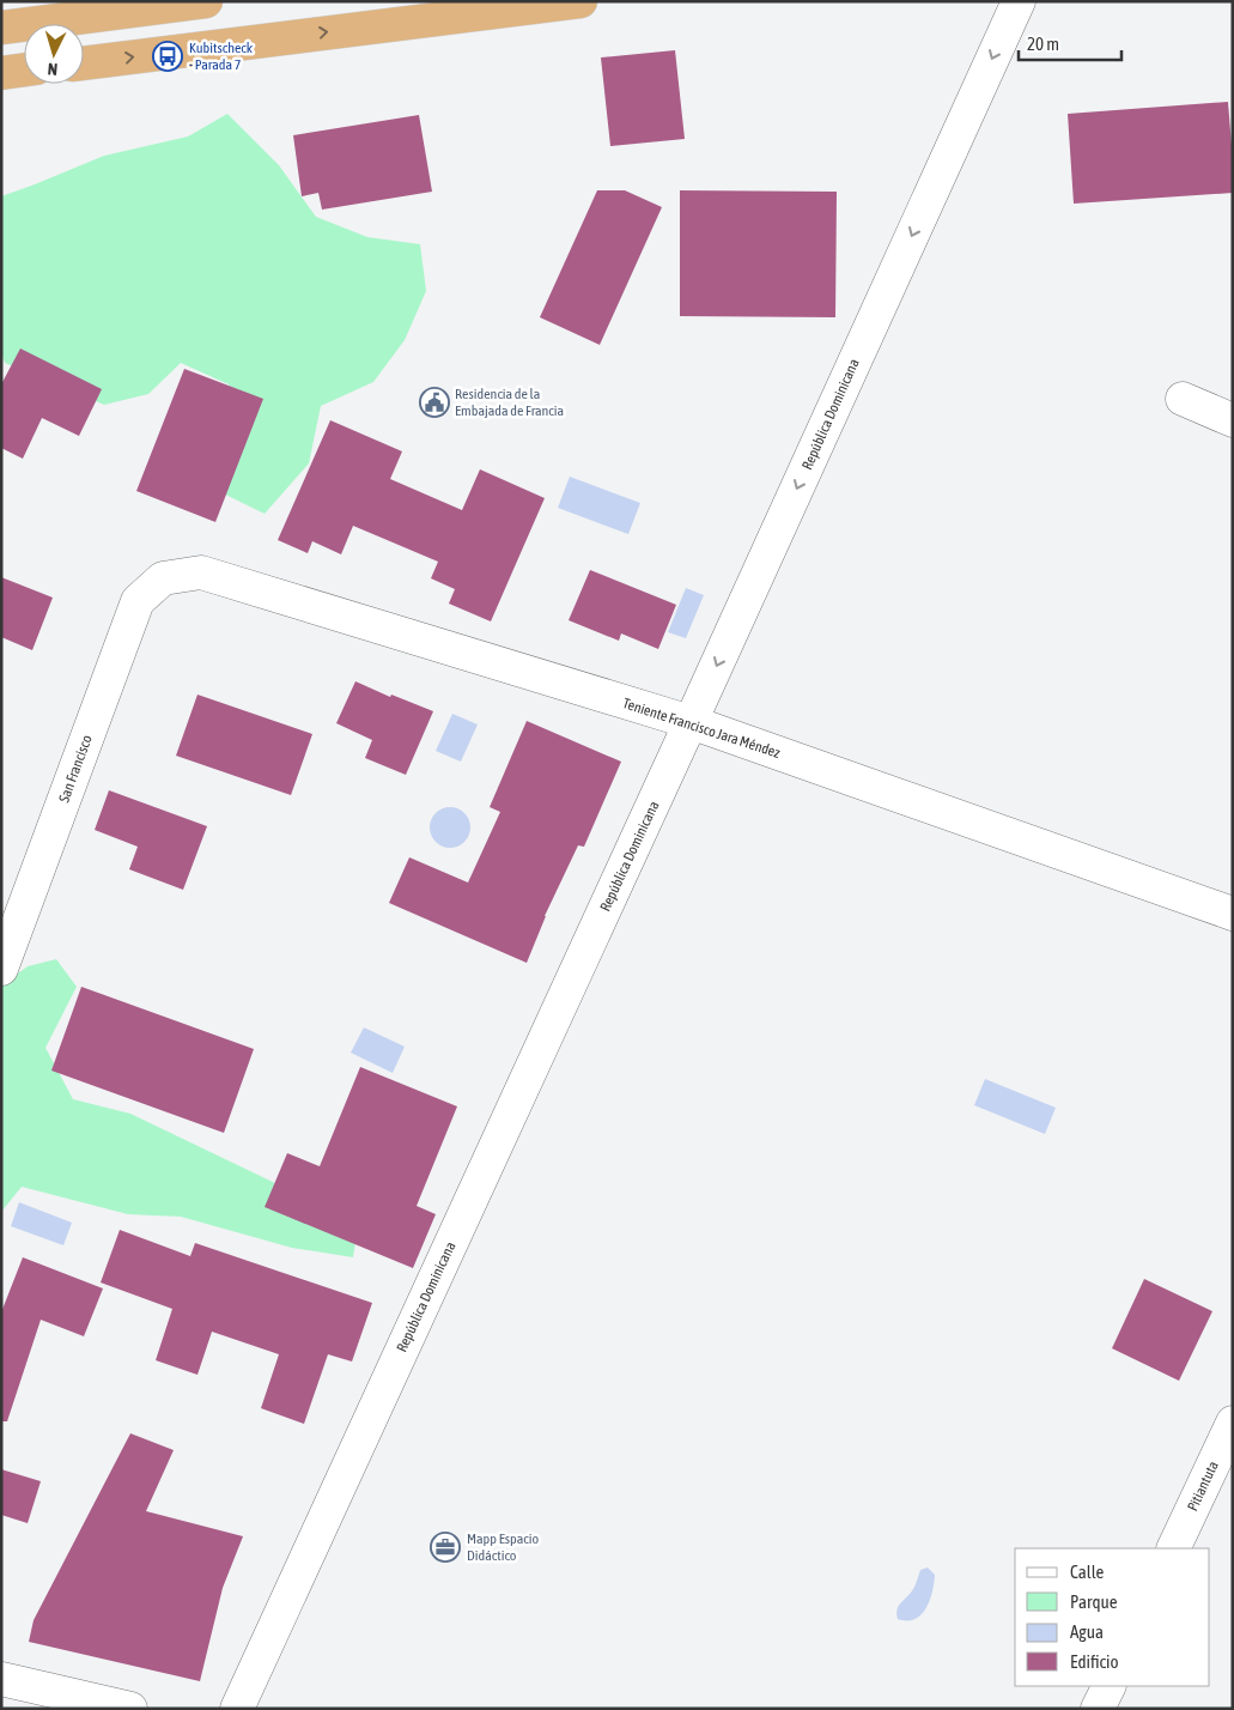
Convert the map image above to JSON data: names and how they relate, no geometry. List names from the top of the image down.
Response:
{
  "streets": {
    "street": [
      "República Dominicana",
      "Teniente Francisco Jara Méndez",
      "San Francisco",
      "Pitiantuta"
    ]
  },
  "crossings": [
    ["República Dominicana", "Teniente Francisco Jara Méndez"],
    ["Teniente Francisco Jara Méndez", "San Francisco"]
  ],
  "one_way": ["República Dominicana"],
  "places": {
    "bus stop": ["Kubitscheck - Parada 7"],
    "public building": ["Residencia de la Embajada de Francia"],
    "office": ["Mapp Espacio Didáctico"]
  },
  "legend": [
    "Calle",
    "Parque",
    "Agua",
    "Edificio"
  ],
  "scale_bar": "20 m",
  "north": "bottom"
}
